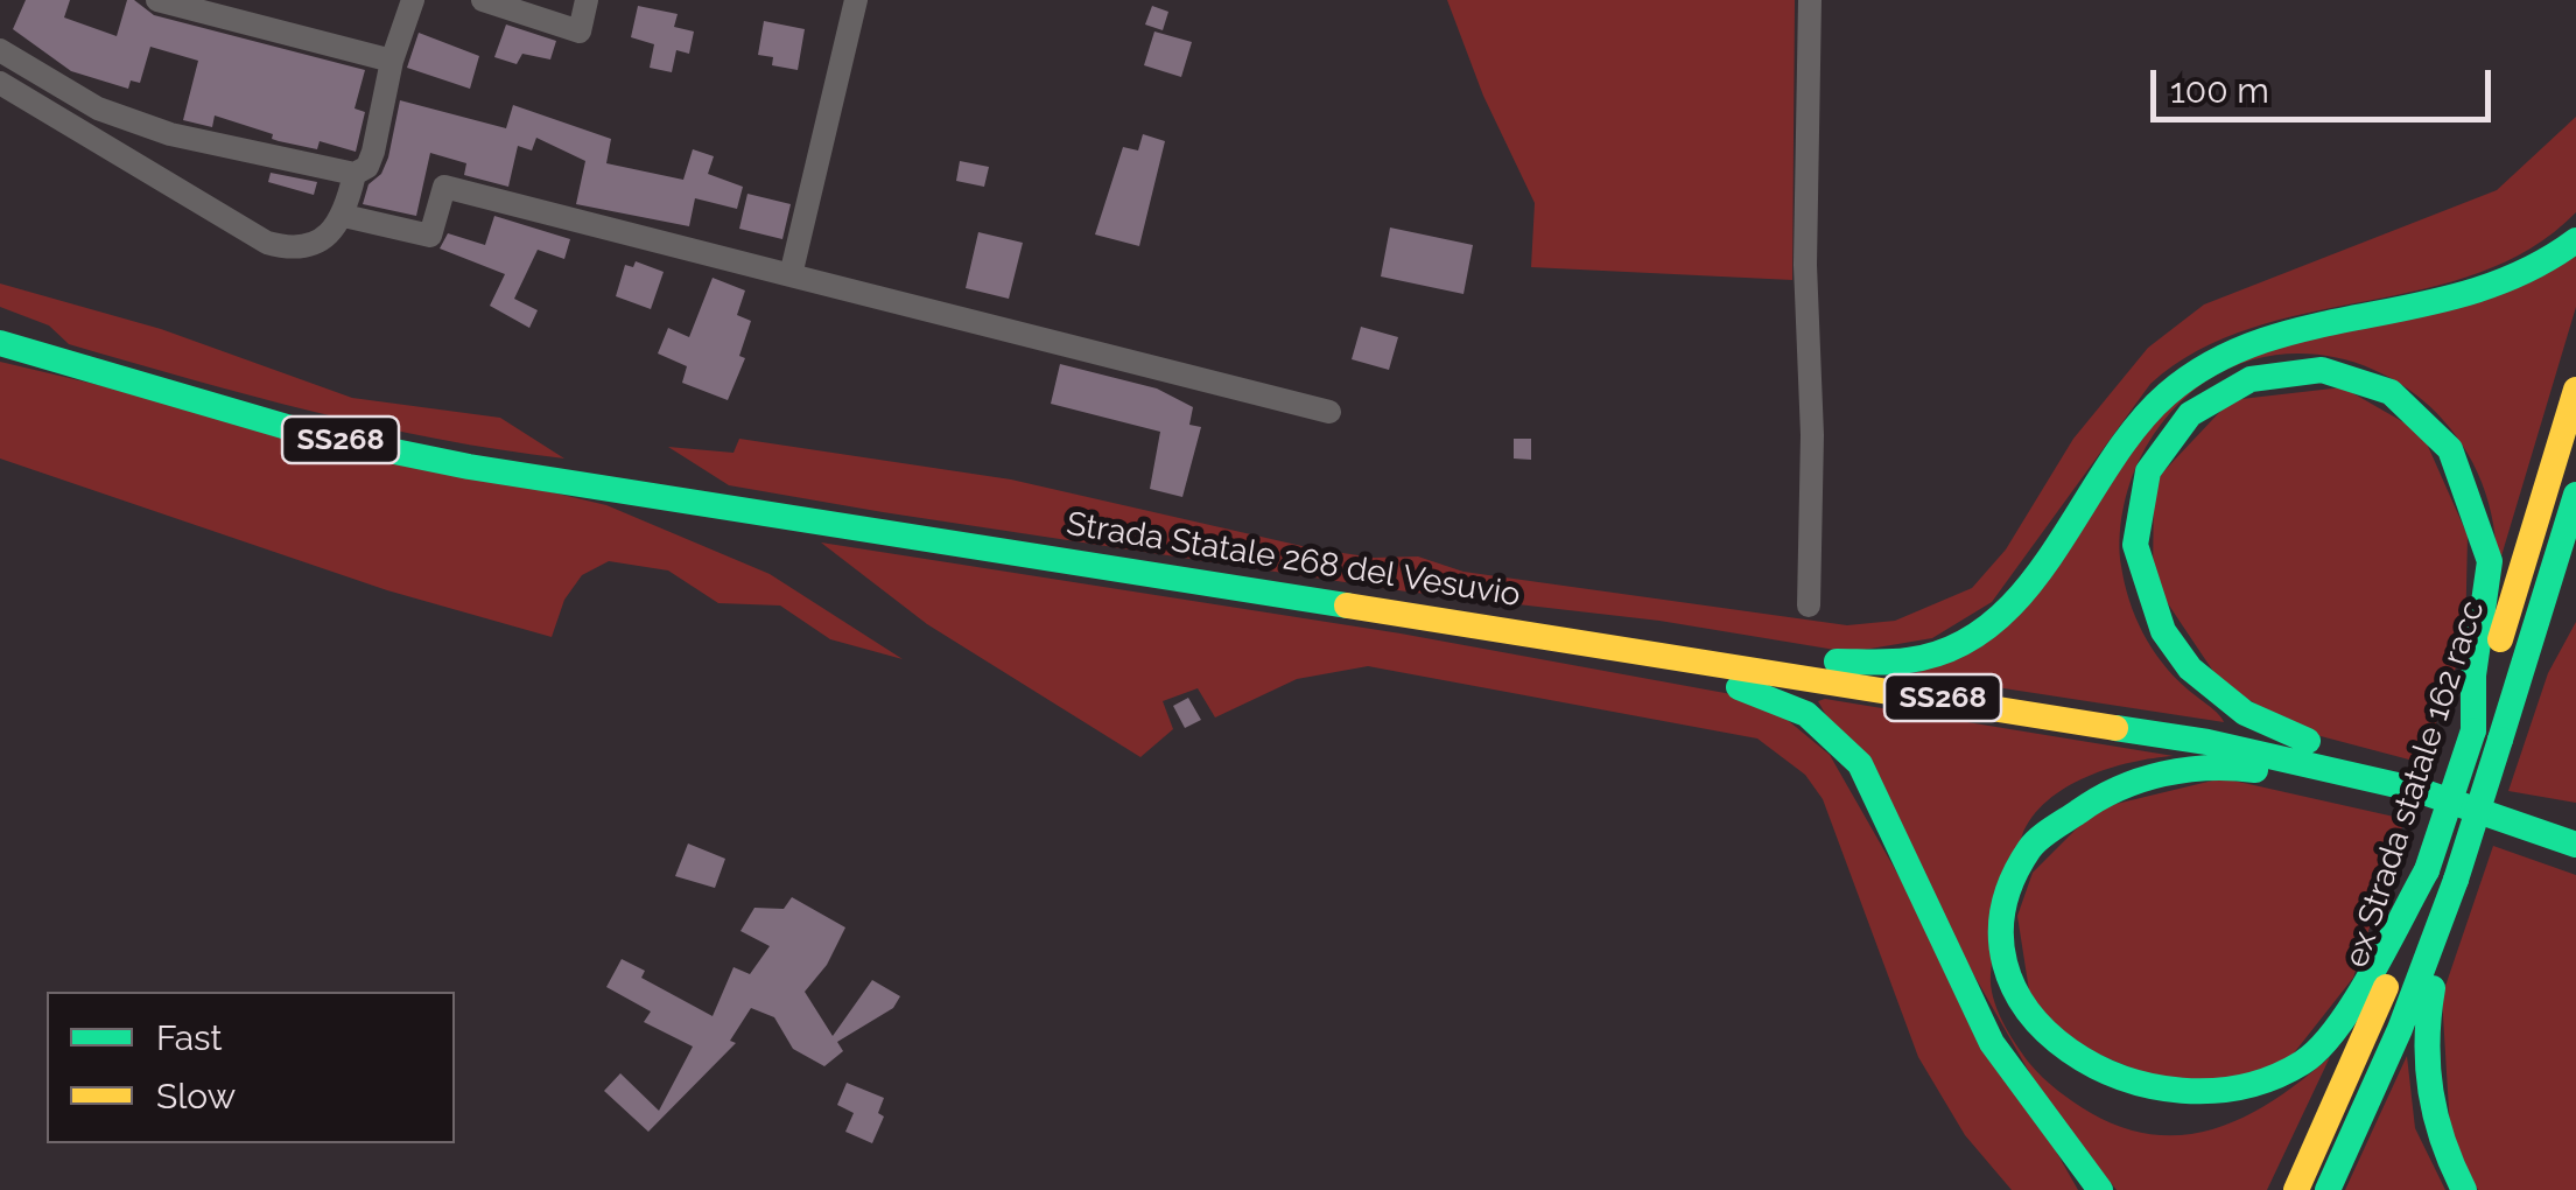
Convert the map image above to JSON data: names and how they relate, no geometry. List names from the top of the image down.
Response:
{
  "streets": {
    "highway": ["SS268", "Strada Statale 268 del Vesuvio", "ex Strada statale 162 racc"]
  },
  "legend": ["Fast", "Slow"],
  "scale_bar": "100 m"
}
